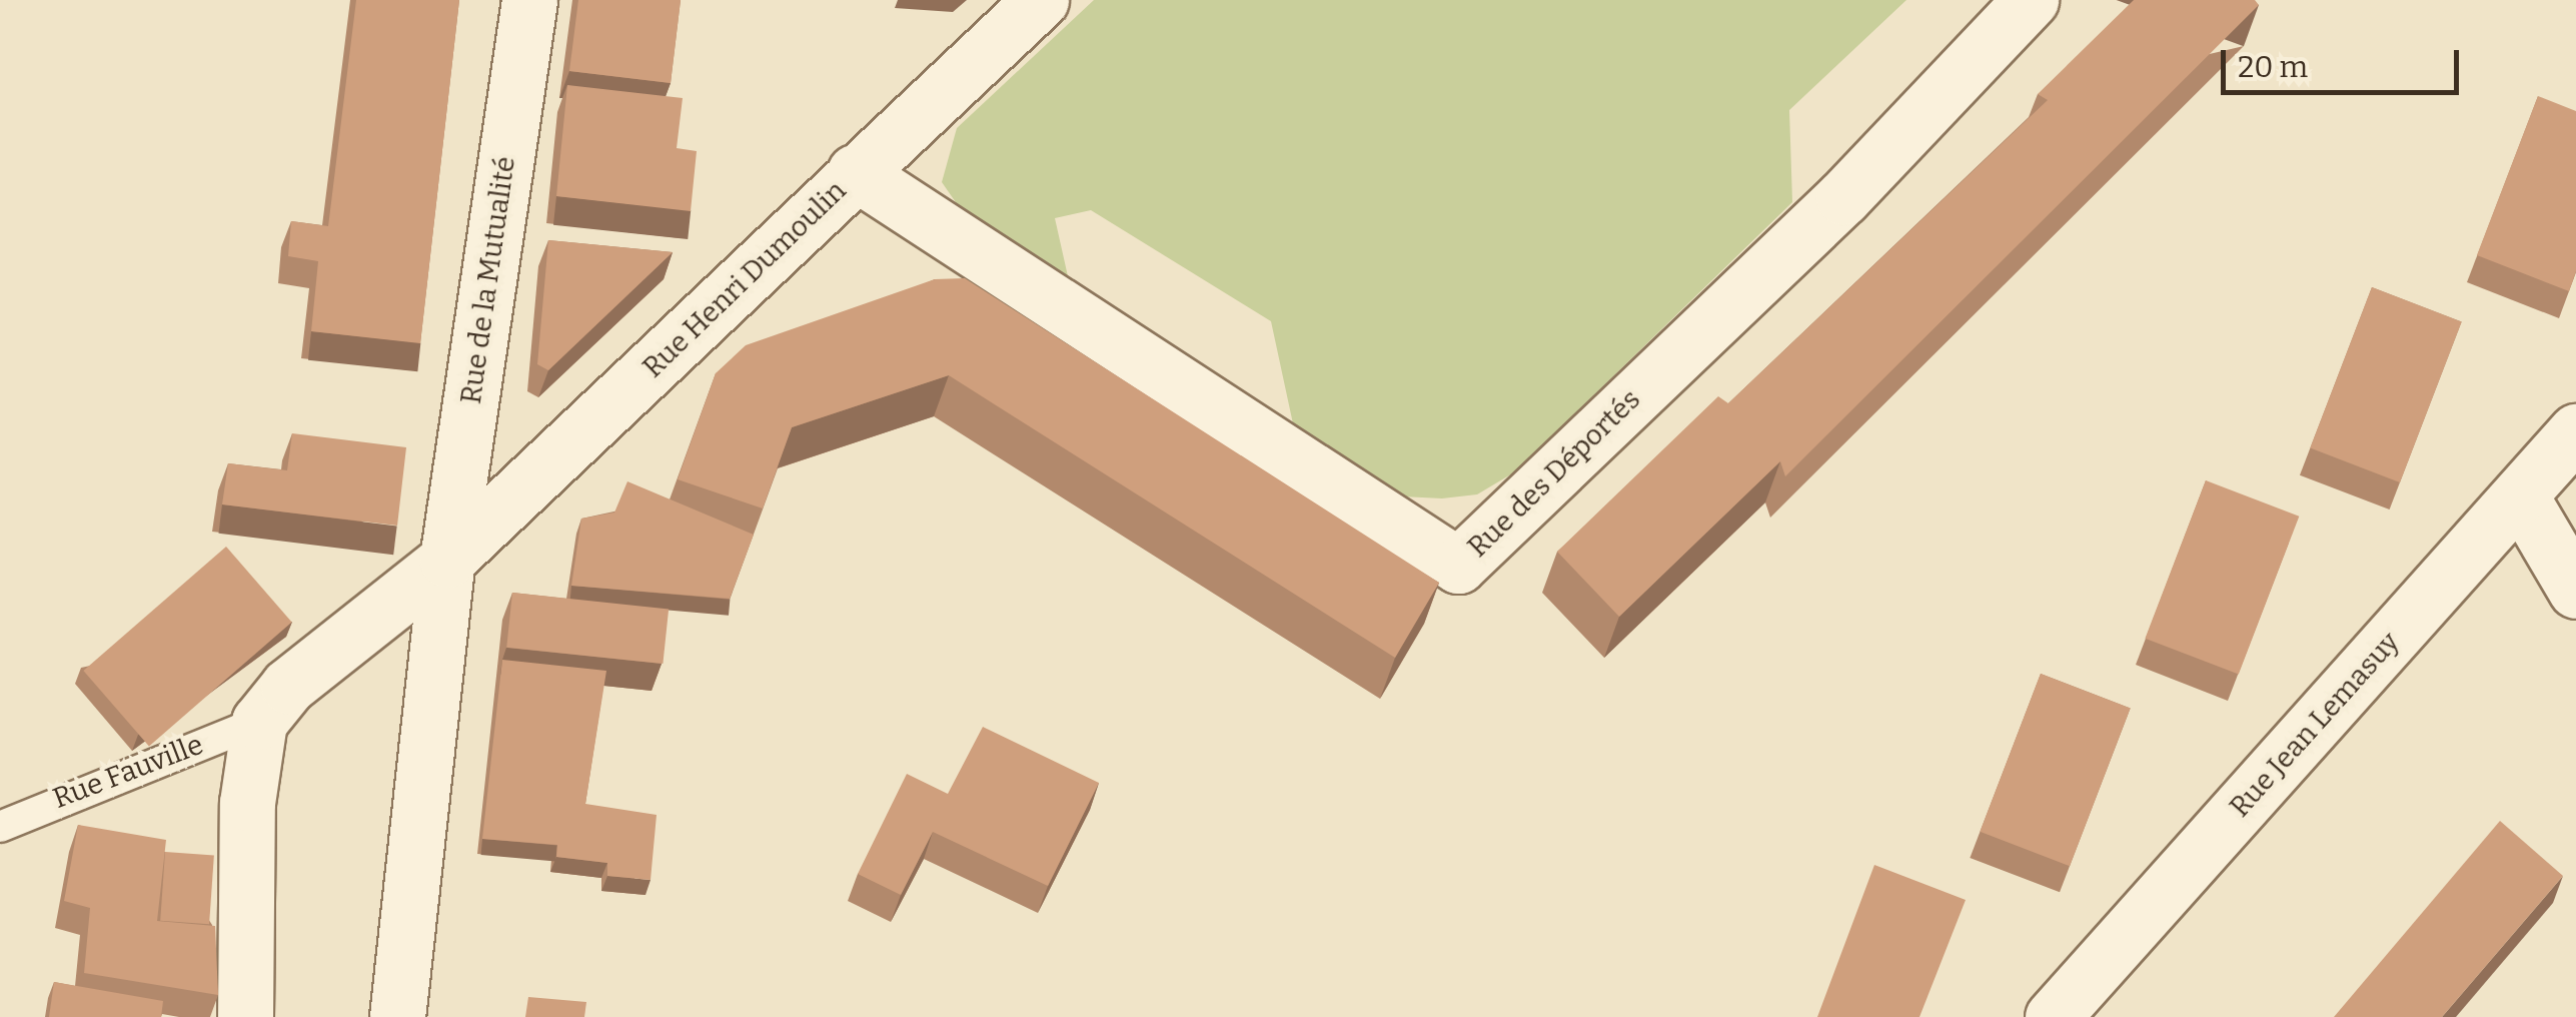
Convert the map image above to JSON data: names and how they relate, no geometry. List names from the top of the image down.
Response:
{
  "streets": {
    "street": [
      "Rue Henri Dumoulin",
      "Rue de la Mutualité",
      "Rue des Déportés",
      "Rue Jean Lemasuy"
    ],
    "lane": ["Rue Fauville"]
  },
  "crossings": [
    ["Rue Henri Dumoulin", "Rue de la Mutualité"],
    ["Rue Henri Dumoulin", "Rue des Déportés"]
  ],
  "scale_bar": "20 m"
}
